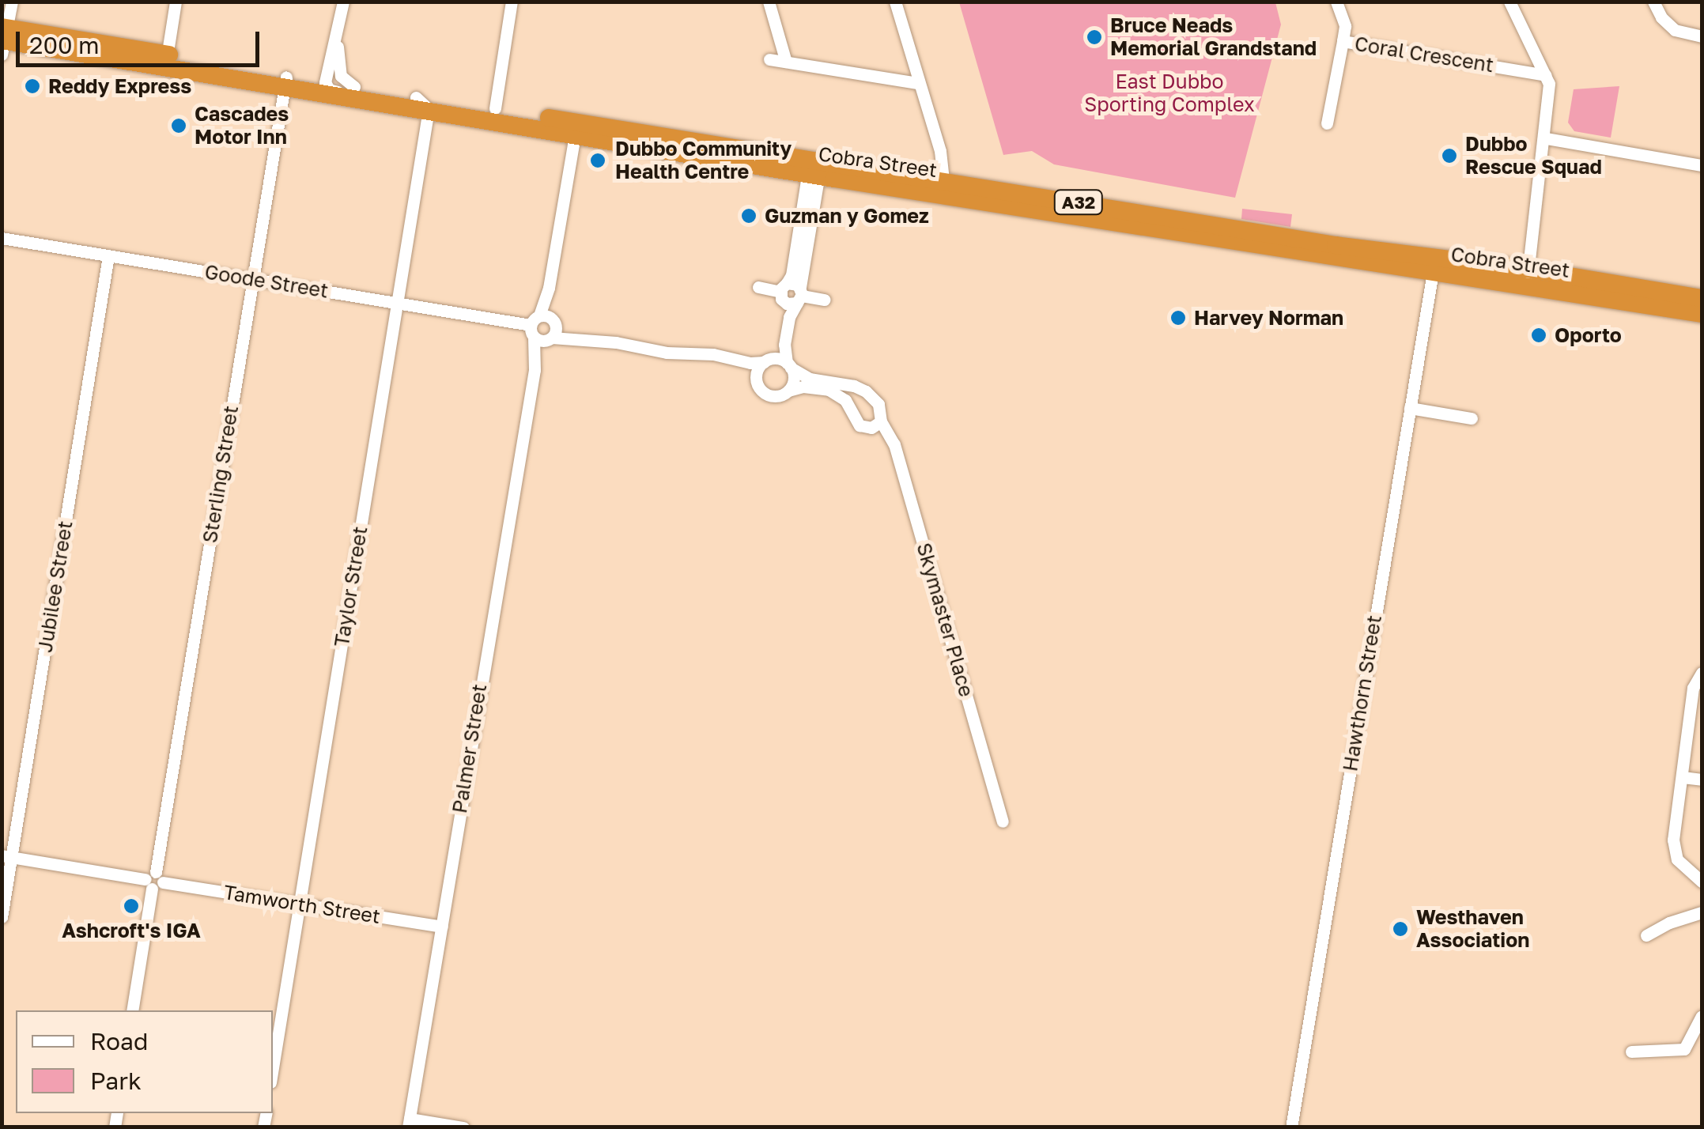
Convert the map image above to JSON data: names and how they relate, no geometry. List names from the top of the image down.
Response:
{
  "streets": {
    "highway": ["Cobra Street", "A32"],
    "street": [
      "Coral Crescent",
      "Goode Street",
      "Sterling Street",
      "Jubilee Street",
      "Taylor Street",
      "Skymaster Place",
      "Hawthorn Street",
      "Palmer Street",
      "Tamworth Street"
    ]
  },
  "crossings": [
    ["Cobra Street", "Sterling Street"],
    ["Cobra Street", "Taylor Street"],
    ["Cobra Street", "Hawthorn Street"],
    ["Cobra Street", "Palmer Street"],
    ["Goode Street", "Sterling Street"],
    ["Goode Street", "Jubilee Street"],
    ["Goode Street", "Taylor Street"],
    ["Goode Street", "Palmer Street"],
    ["Sterling Street", "Tamworth Street"],
    ["Jubilee Street", "Tamworth Street"],
    ["Taylor Street", "Tamworth Street"],
    ["Palmer Street", "Tamworth Street"]
  ],
  "parks": ["East Dubbo Sporting Complex"],
  "places": [
    "Bruce Neads Memorial Grandstand",
    "Reddy Express",
    "Cascades Motor Inn",
    "Dubbo Rescue Squad",
    "Dubbo Community Health Centre",
    "Guzman y Gomez",
    "Harvey Norman",
    "Oporto",
    "Ashcroft's IGA",
    "Westhaven Association"
  ],
  "legend": ["Road", "Park"],
  "scale_bar": "200 m"
}
